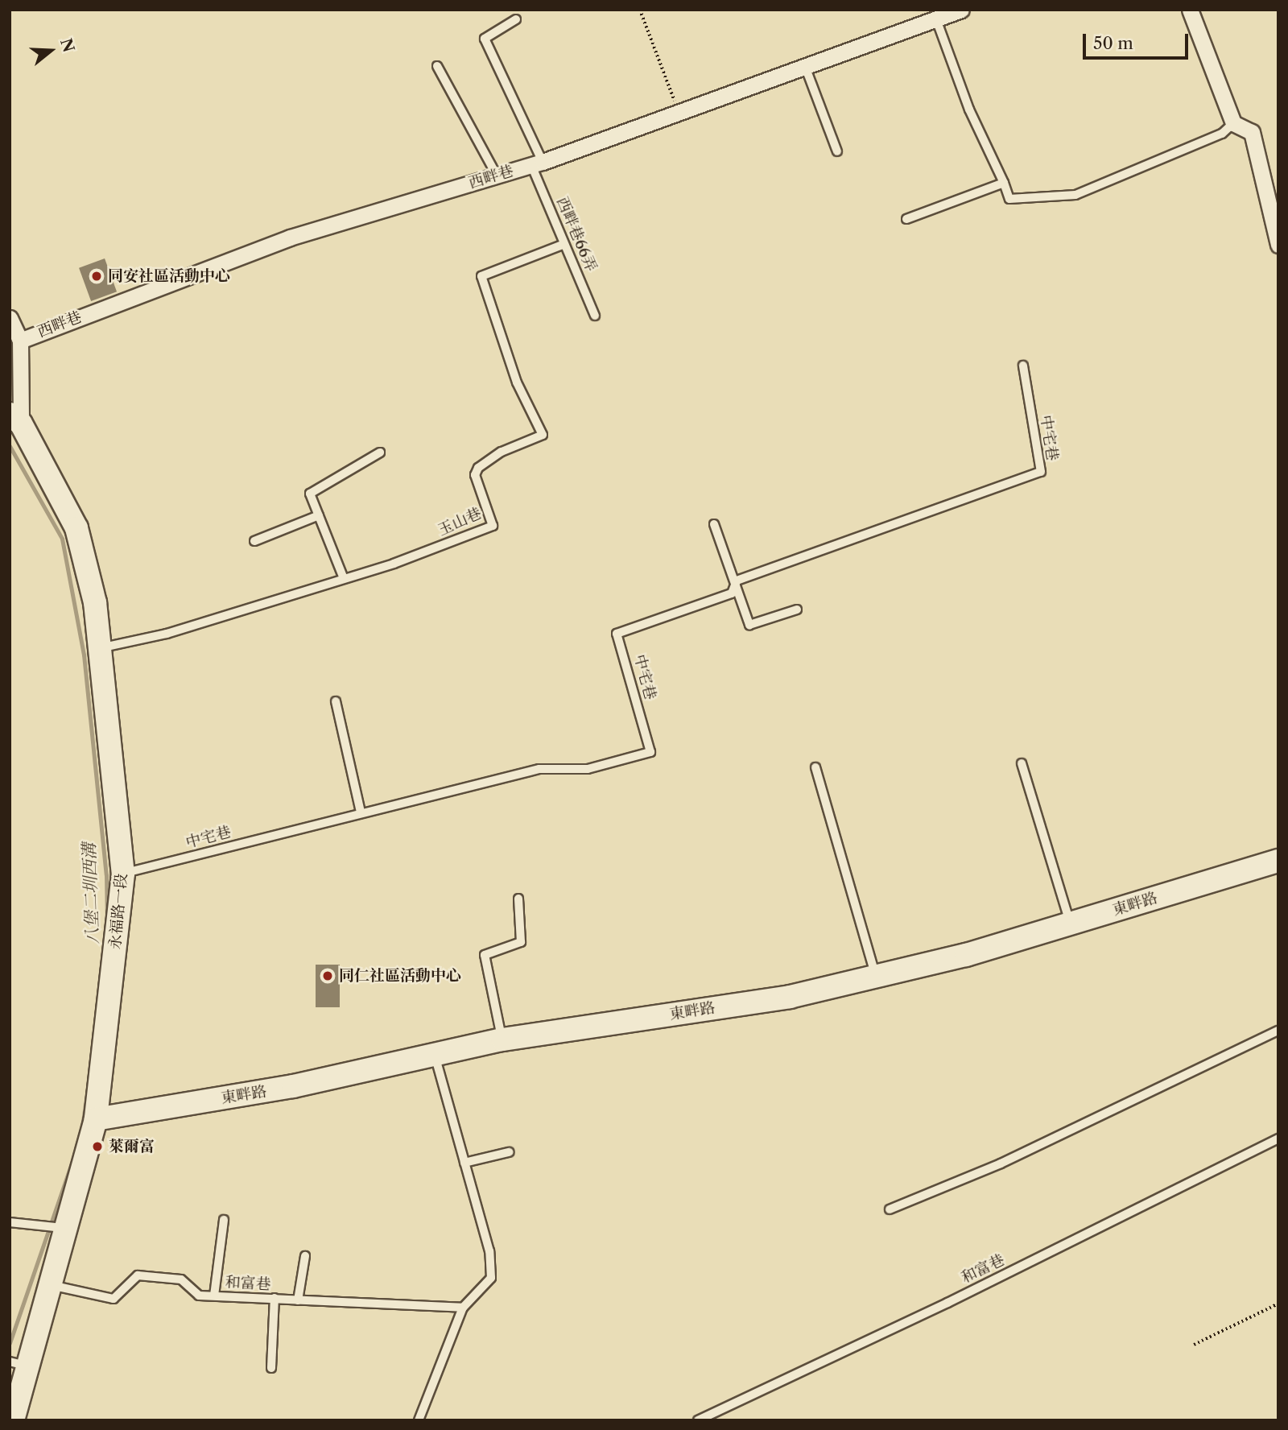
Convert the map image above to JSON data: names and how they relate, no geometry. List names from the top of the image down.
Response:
{
  "streets": {
    "street": ["西畔巷", "東畔路", "永福路一段"],
    "lane": [
      "西畔巷66弄",
      "中宅巷",
      "玉山巷",
      "和富巷"
    ]
  },
  "crossings": [
    ["西畔巷", "西畔巷66弄"],
    ["西畔巷66弄", "玉山巷"],
    ["中宅巷", "永福路一段"],
    ["玉山巷", "永福路一段"],
    ["東畔路", "永福路一段"],
    ["永福路一段", "和富巷"]
  ],
  "water": ["八堡二圳西溝"],
  "places": ["同安社區活動中心", "同仁社區活動中心", "萊爾富"],
  "scale_bar": "50 m",
  "north": "right"
}
